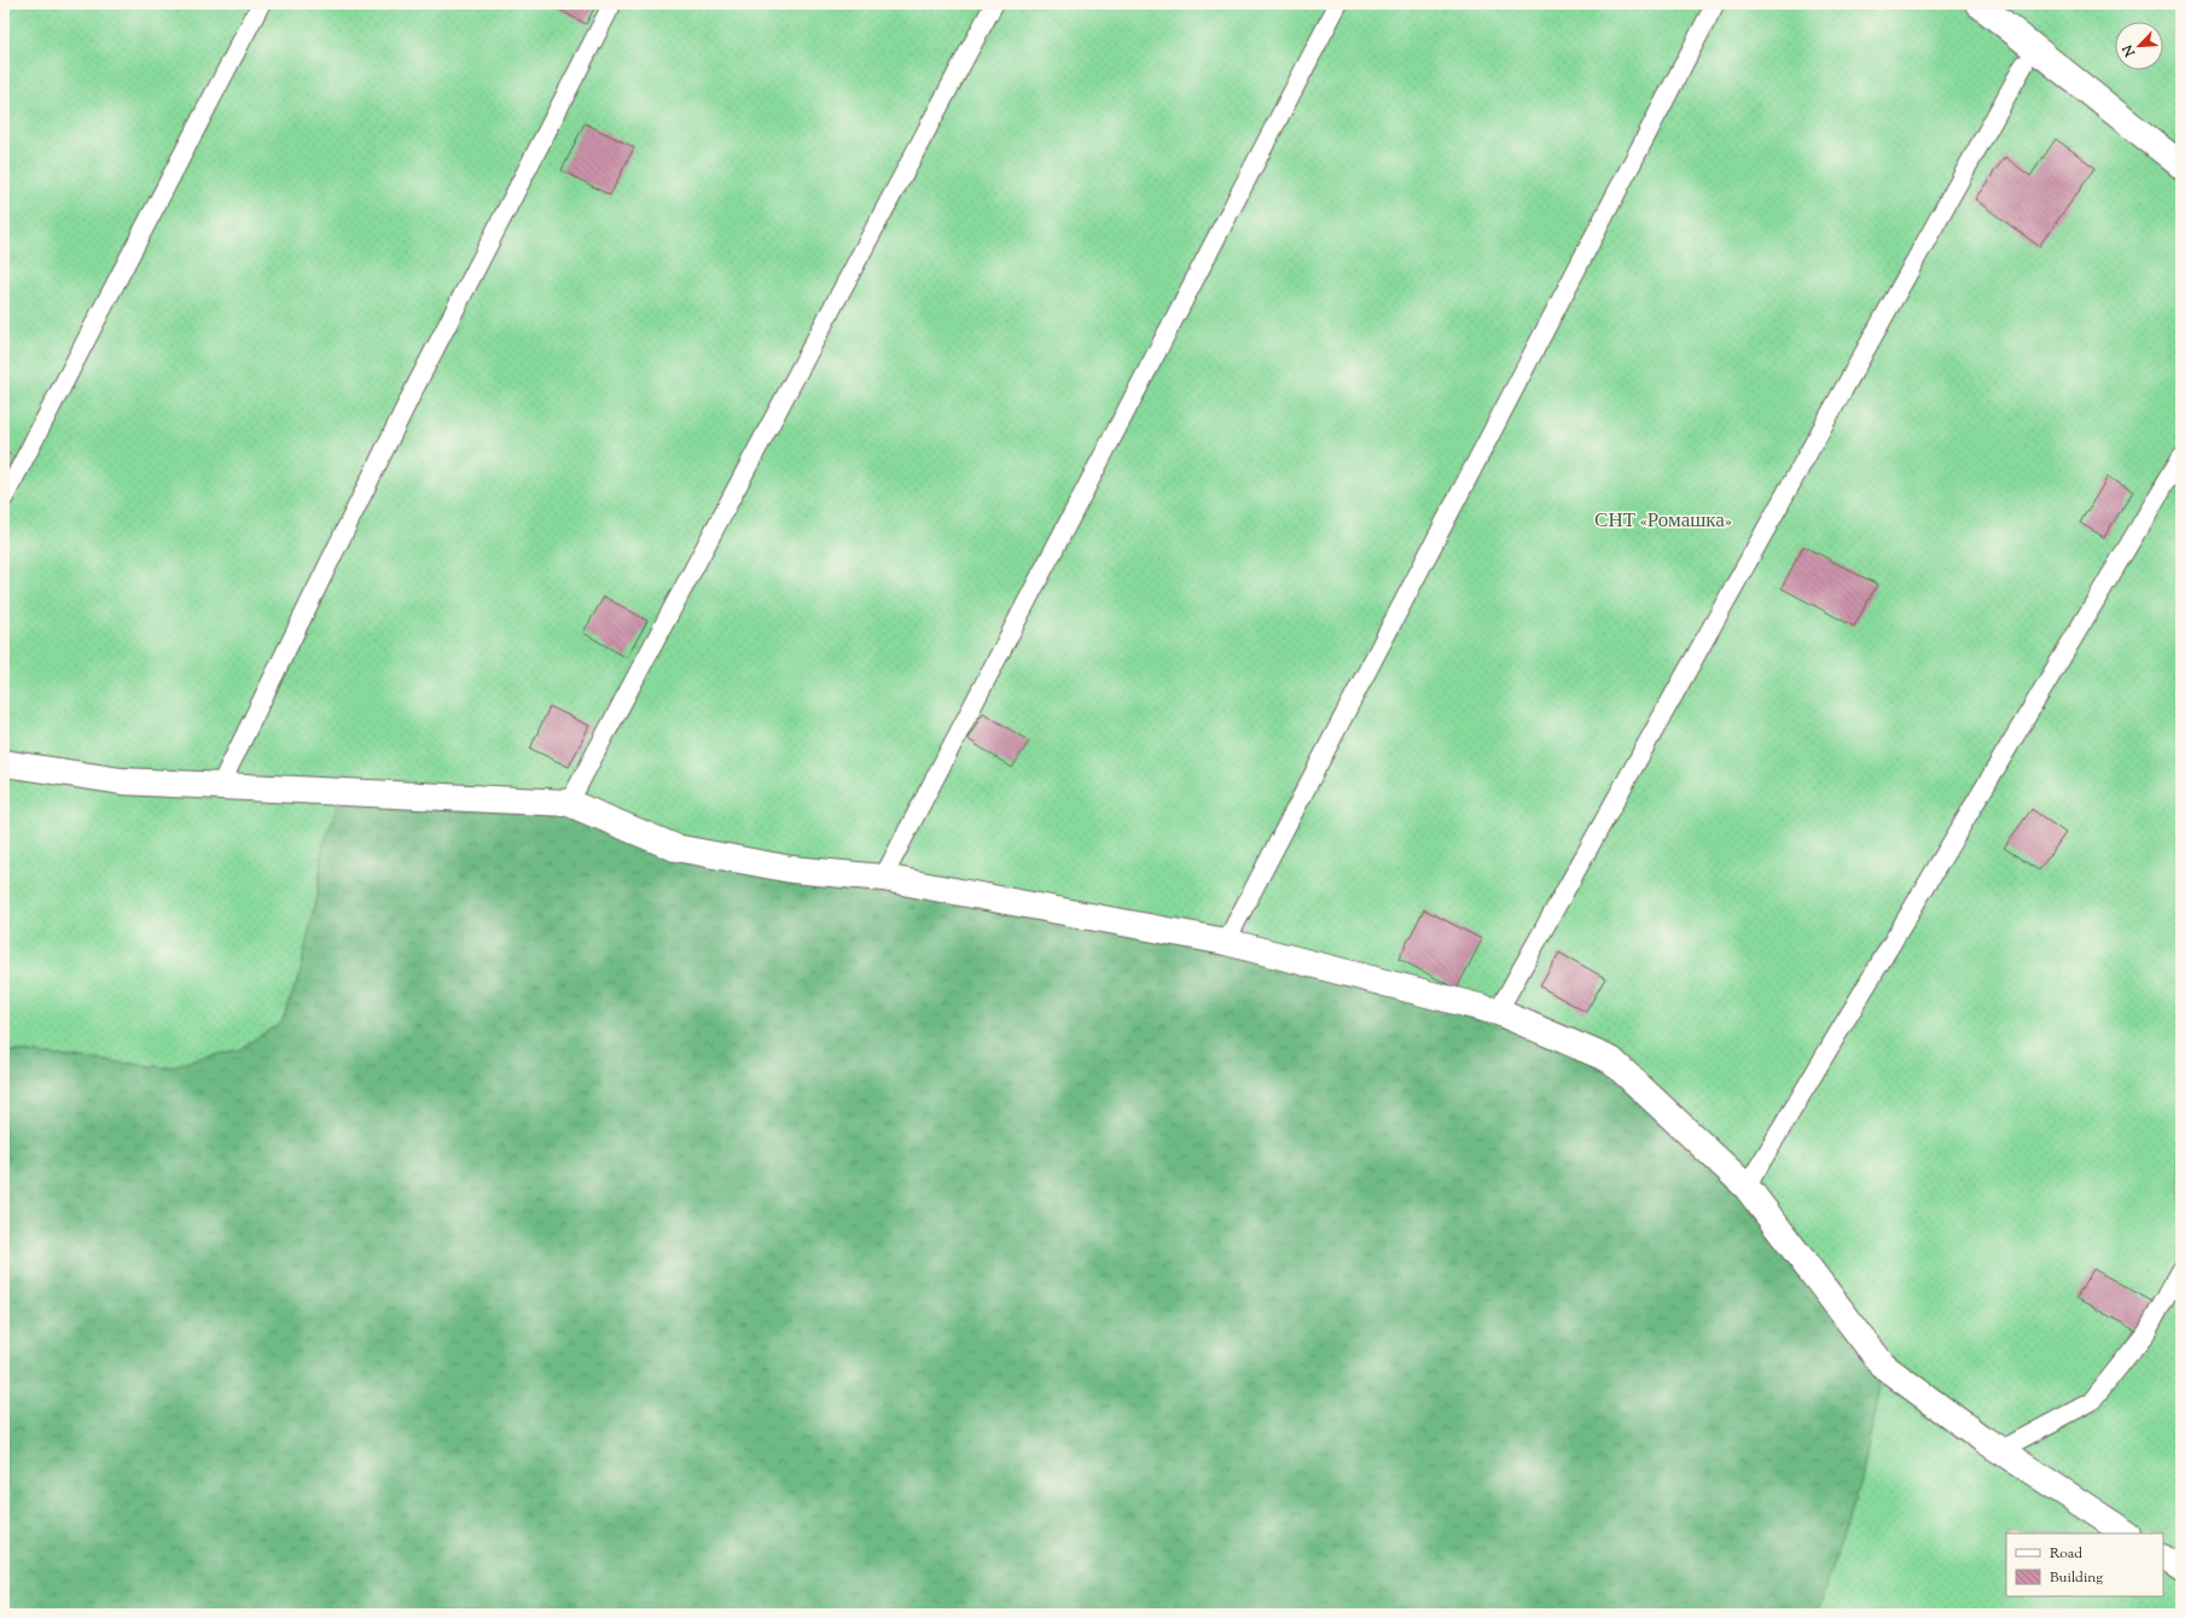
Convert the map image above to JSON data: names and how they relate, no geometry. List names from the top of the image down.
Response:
{
  "parks": ["СНТ «Ромашка»"],
  "legend": ["Road", "Building"],
  "north": "bottom left"
}
